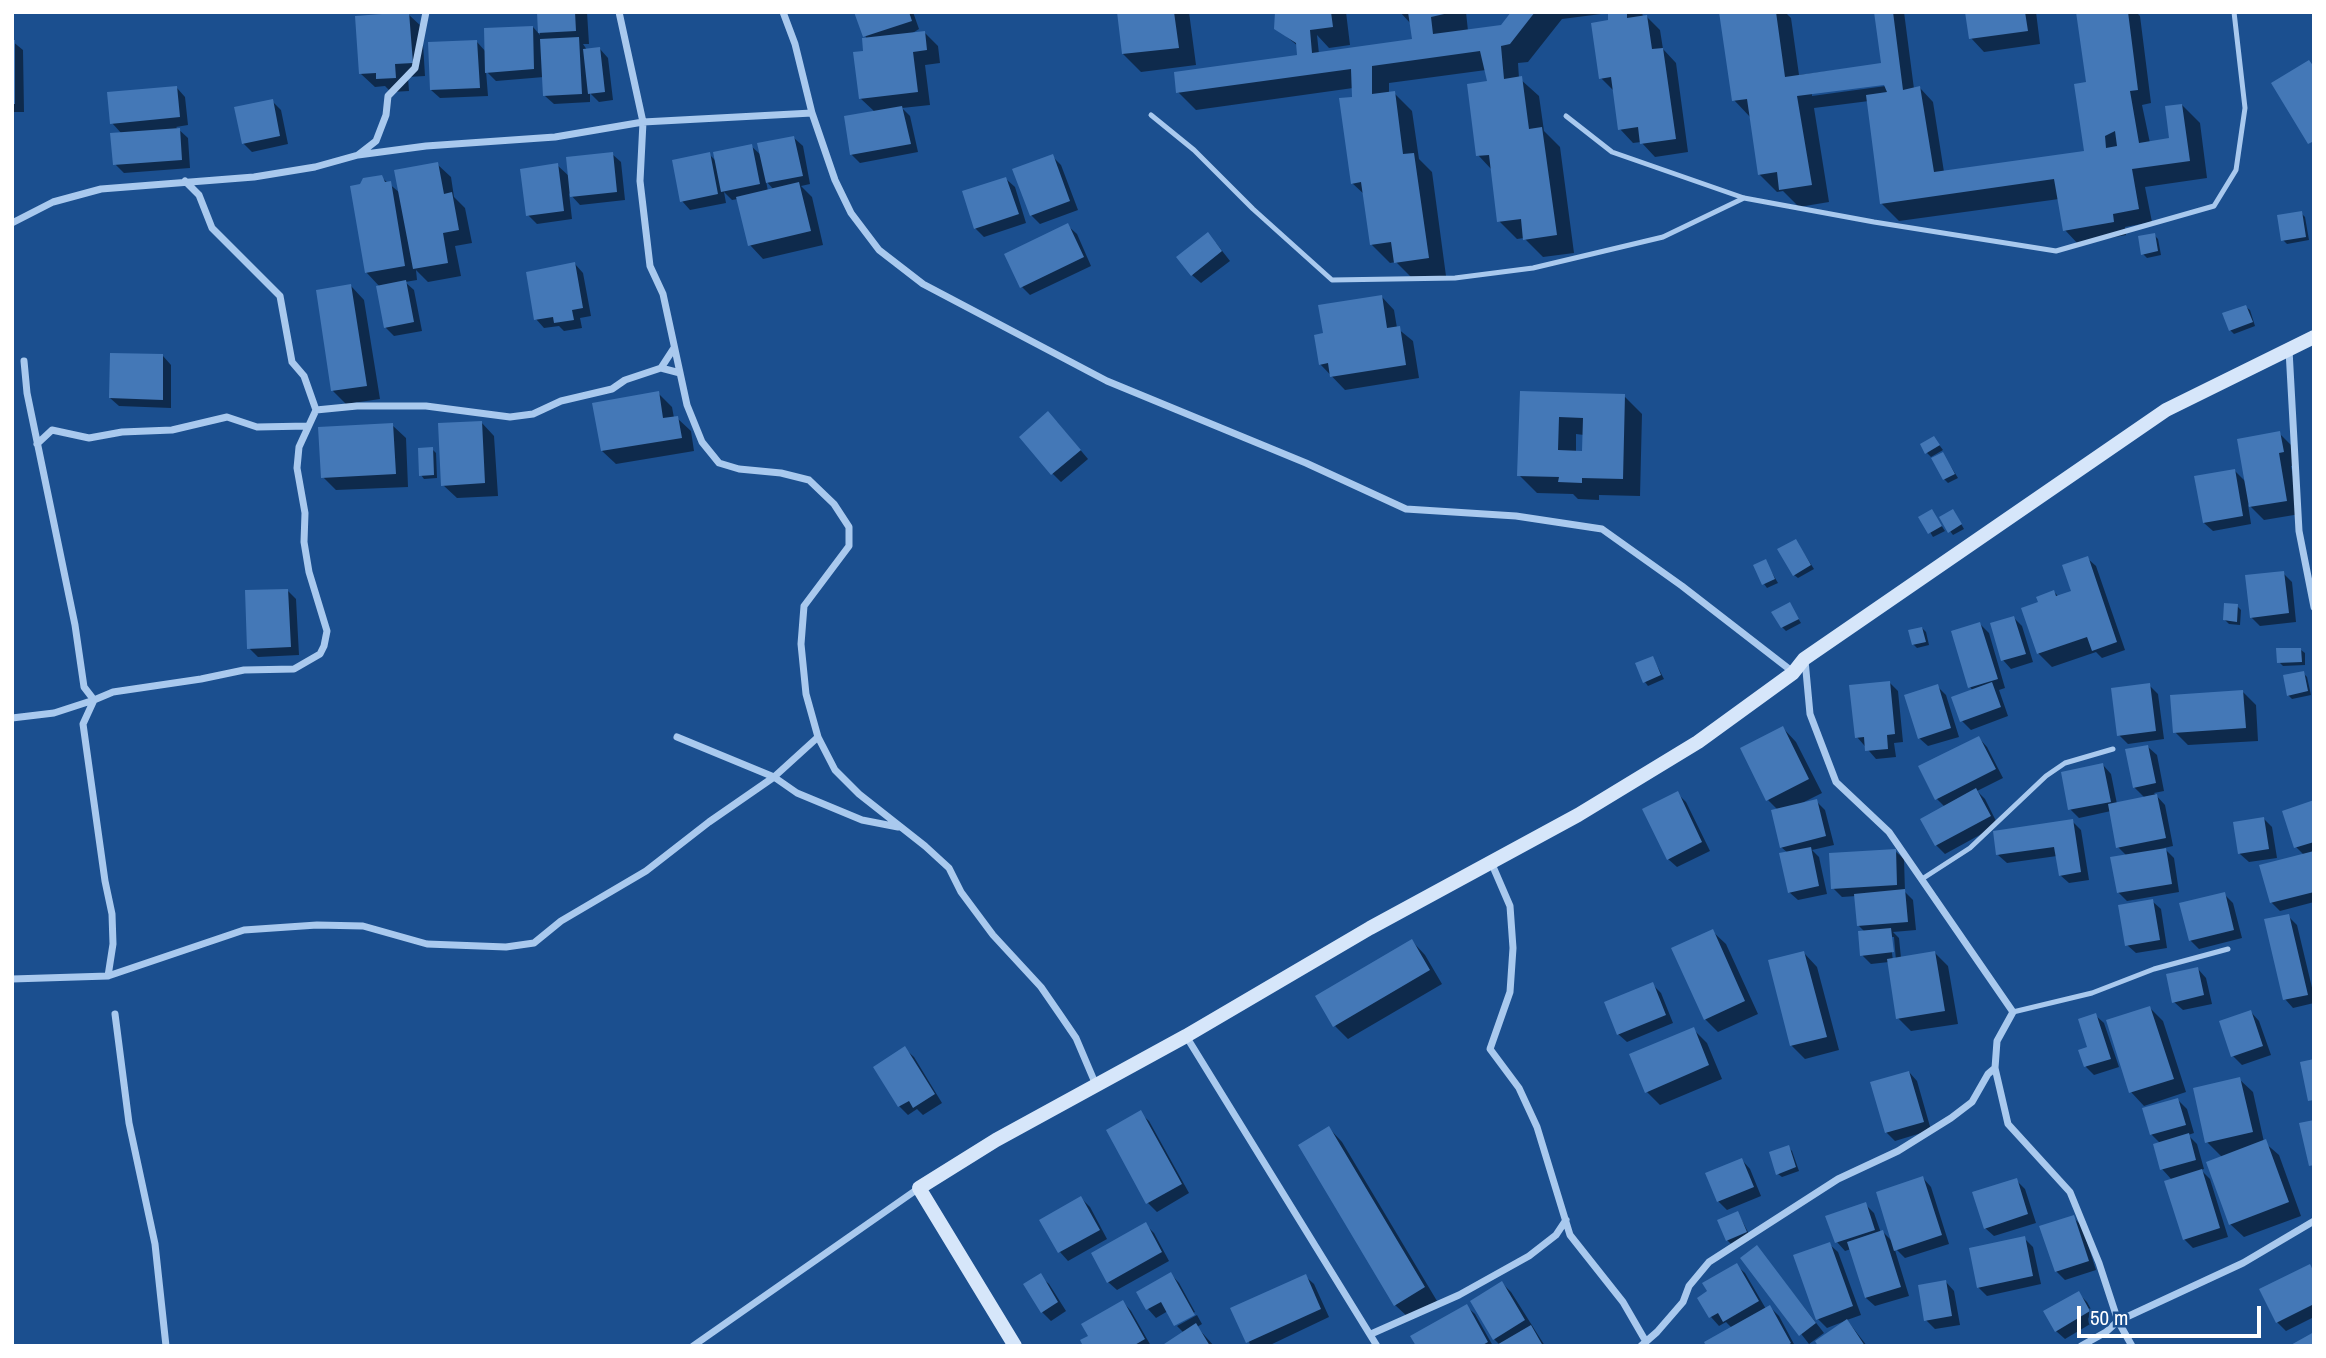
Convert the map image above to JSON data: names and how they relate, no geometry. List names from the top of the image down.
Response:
{
  "scale_bar": "50 m"
}
